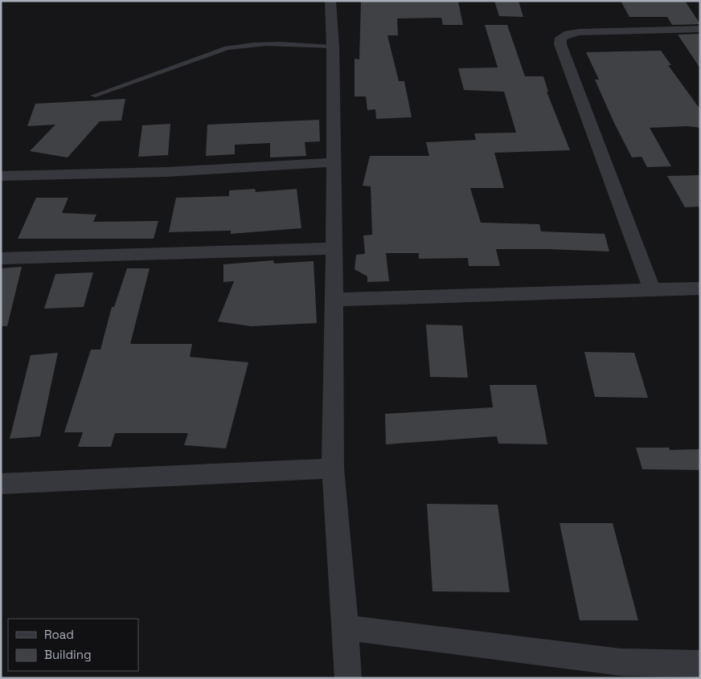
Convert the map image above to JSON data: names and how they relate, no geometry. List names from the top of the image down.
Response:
{
  "legend": ["Road", "Building"]
}
